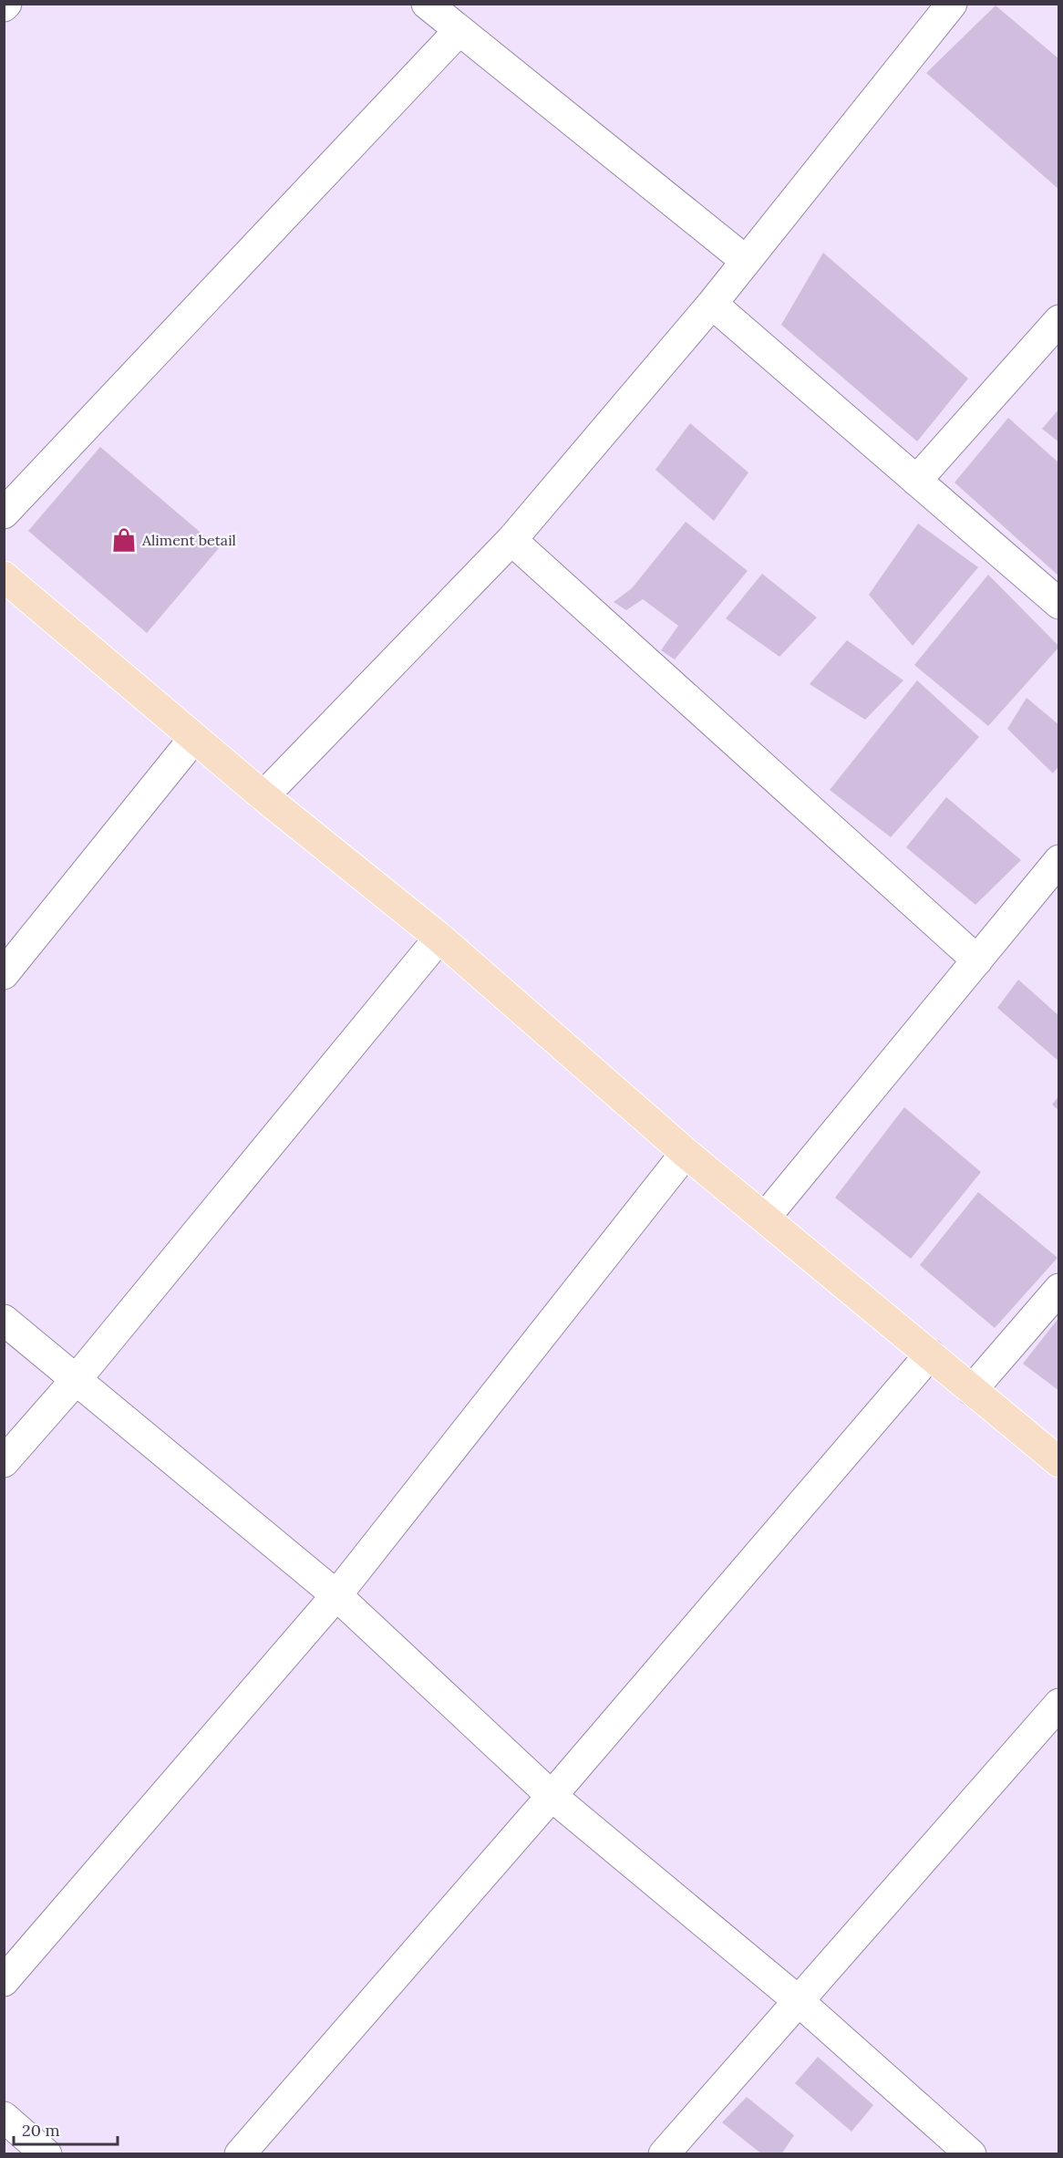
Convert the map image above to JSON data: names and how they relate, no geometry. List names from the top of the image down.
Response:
{
  "places": {
    "shop": ["Aliment betail"]
  },
  "scale_bar": "20 m"
}
